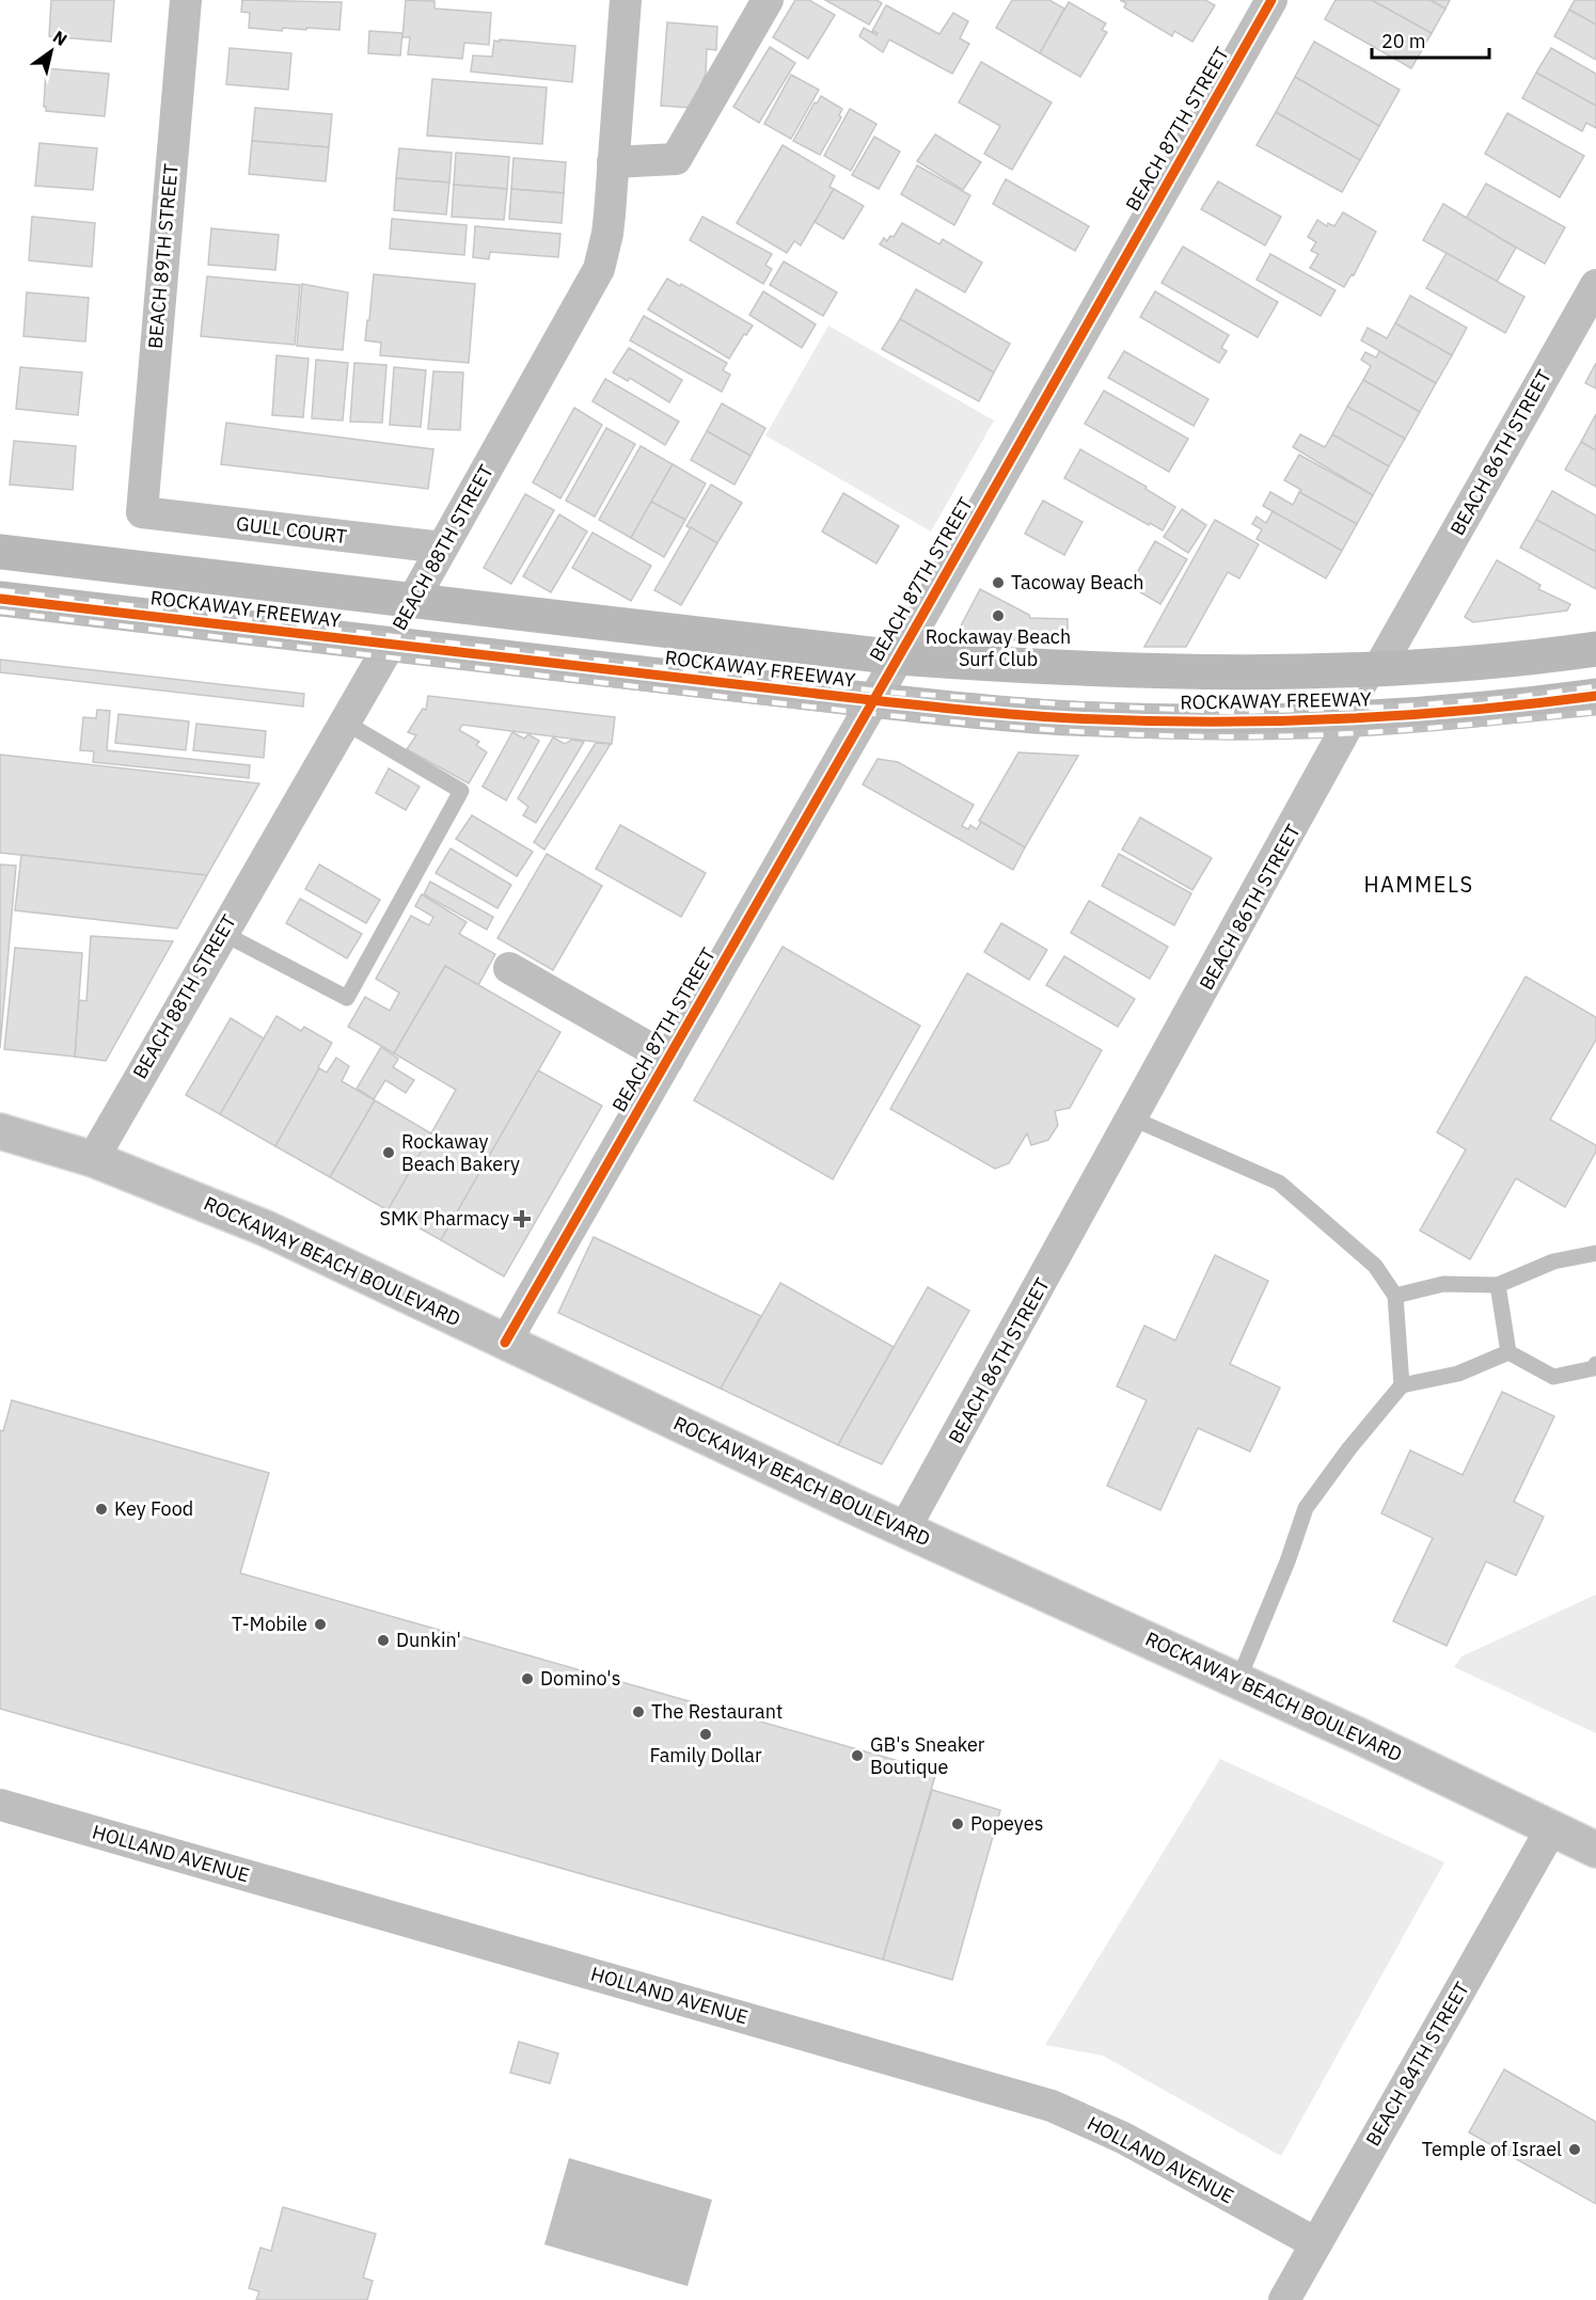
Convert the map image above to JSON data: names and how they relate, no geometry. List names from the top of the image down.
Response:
{
  "streets": {
    "main road": ["ROCKAWAY BEACH BOULEVARD"],
    "street": [
      "BEACH 87TH STREET",
      "BEACH 89TH STREET",
      "BEACH 86TH STREET",
      "GULL COURT",
      "BEACH 88TH STREET",
      "ROCKAWAY FREEWAY",
      "HOLLAND AVENUE",
      "BEACH 84TH STREET"
    ]
  },
  "crossings": [
    ["BEACH 87TH STREET", "ROCKAWAY FREEWAY"],
    ["BEACH 87TH STREET", "ROCKAWAY BEACH BOULEVARD"],
    ["BEACH 89TH STREET", "GULL COURT"],
    ["BEACH 86TH STREET", "ROCKAWAY FREEWAY"],
    ["BEACH 86TH STREET", "ROCKAWAY BEACH BOULEVARD"],
    ["GULL COURT", "BEACH 88TH STREET"],
    ["BEACH 88TH STREET", "ROCKAWAY FREEWAY"],
    ["BEACH 88TH STREET", "ROCKAWAY BEACH BOULEVARD"],
    ["ROCKAWAY BEACH BOULEVARD", "BEACH 84TH STREET"],
    ["HOLLAND AVENUE", "BEACH 84TH STREET"]
  ],
  "districts": ["HAMMELS"],
  "places": {
    "other": [
      "Tacoway Beach",
      "Rockaway Beach Surf Club",
      "Rockaway Beach Bakery",
      "Key Food",
      "T-Mobile",
      "Dunkin'",
      "Domino's",
      "The Restaurant",
      "Family Dollar",
      "GB's Sneaker Boutique",
      "Popeyes",
      "Temple of Israel"
    ],
    "health": ["SMK Pharmacy"]
  },
  "scale_bar": "20 m",
  "north": "top right"
}
